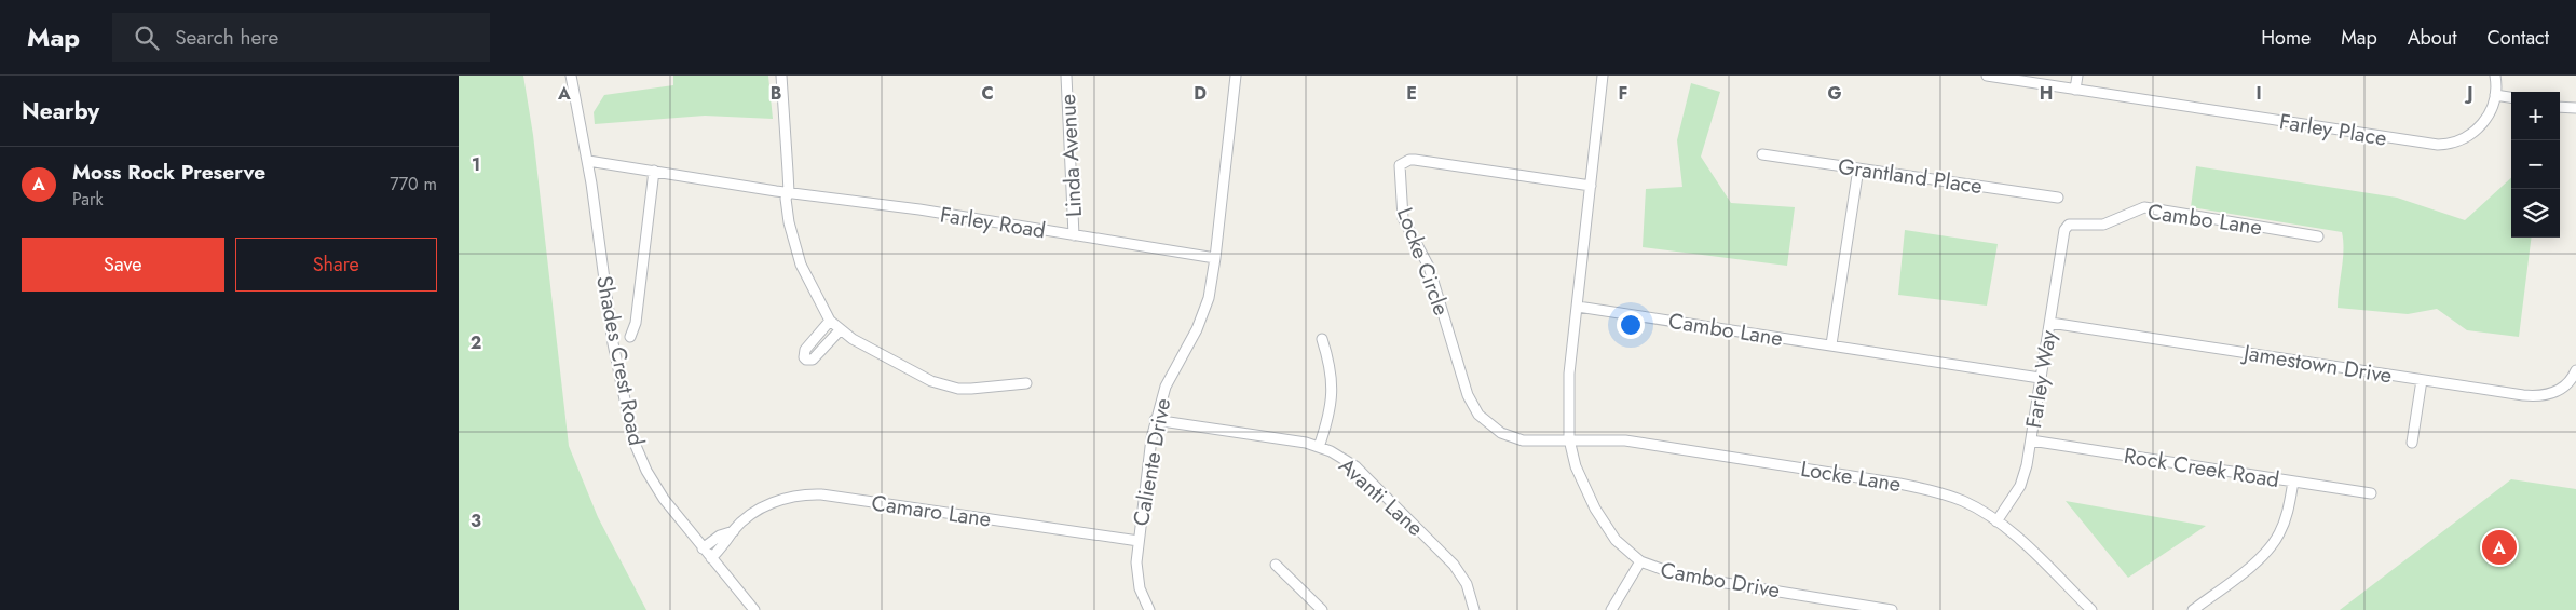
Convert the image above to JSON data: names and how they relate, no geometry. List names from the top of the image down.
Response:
{
  "streets": {
    "street": [
      "Farley Place",
      "Linda Avenue",
      "Grantland Place",
      "Cambo Lane",
      "Farley Road",
      "Locke Circle",
      "Shades Crest Road",
      "Jamestown Drive",
      "Farley Way",
      "Caliente Drive",
      "Rock Creek Road",
      "Locke Lane",
      "Avanti Lane",
      "Camaro Lane",
      "Cambo Drive"
    ]
  },
  "crossings": [
    ["Linda Avenue", "Farley Road"],
    ["Cambo Lane", "Farley Way"],
    ["Cambo Lane", "Cambo Drive"],
    ["Farley Road", "Shades Crest Road"],
    ["Farley Road", "Caliente Drive"],
    ["Locke Circle", "Locke Lane"],
    ["Locke Circle", "Cambo Drive"],
    ["Shades Crest Road", "Camaro Lane"],
    ["Jamestown Drive", "Farley Way"],
    ["Farley Way", "Rock Creek Road"],
    ["Farley Way", "Locke Lane"],
    ["Caliente Drive", "Avanti Lane"],
    ["Caliente Drive", "Camaro Lane"],
    ["Locke Lane", "Cambo Drive"]
  ],
  "page": {
    "header": "Map",
    "search": "Search here",
    "nav": [
      "Home",
      "Map",
      "About",
      "Contact"
    ],
    "heading": "Nearby",
    "map_buttons": ["+", "−"],
    "list": [
      {
        "mark": "A",
        "name": "Moss Rock Preserve",
        "note": "Park",
        "value": "770 m"
      }
    ],
    "buttons": ["Save", "Share"],
    "pins": "A"
  },
  "grid": {
    "columns": [
      "A",
      "B",
      "C",
      "D",
      "E",
      "F",
      "G",
      "H",
      "I",
      "J"
    ],
    "rows": ["1", "2", "3"]
  }
}
